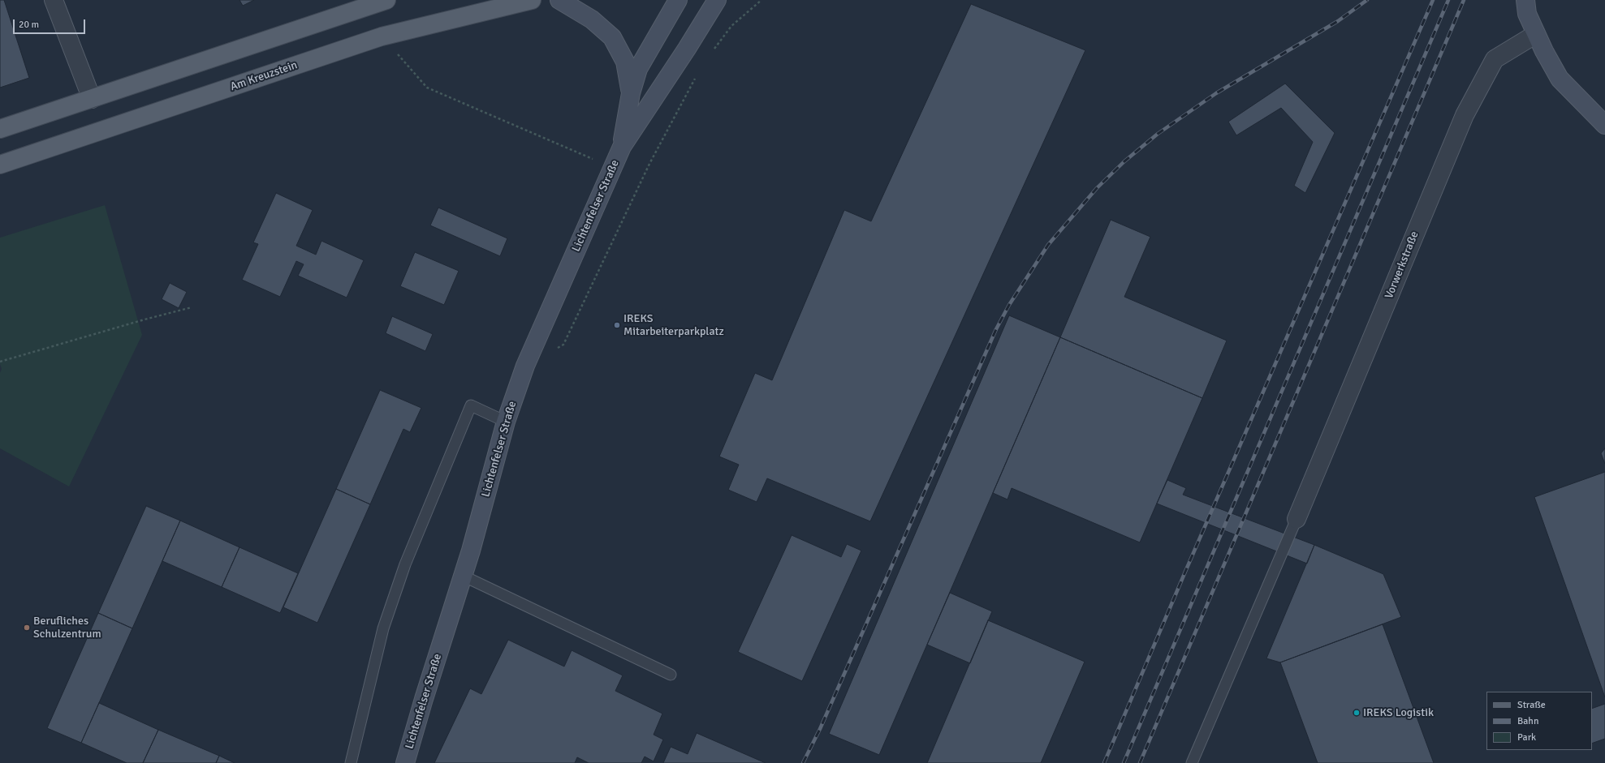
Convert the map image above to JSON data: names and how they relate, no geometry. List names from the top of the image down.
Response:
{
  "streets": {
    "main road": ["Am Kreuzstein"],
    "street": ["Lichtenfelser Straße", "Vorwerkstraße"]
  },
  "places": ["IREKS Mitarbeiterparkplatz", "Berufliches Schulzentrum", "IREKS Logistik"],
  "legend": ["Straße", "Bahn", "Park"],
  "scale_bar": "20 m"
}
